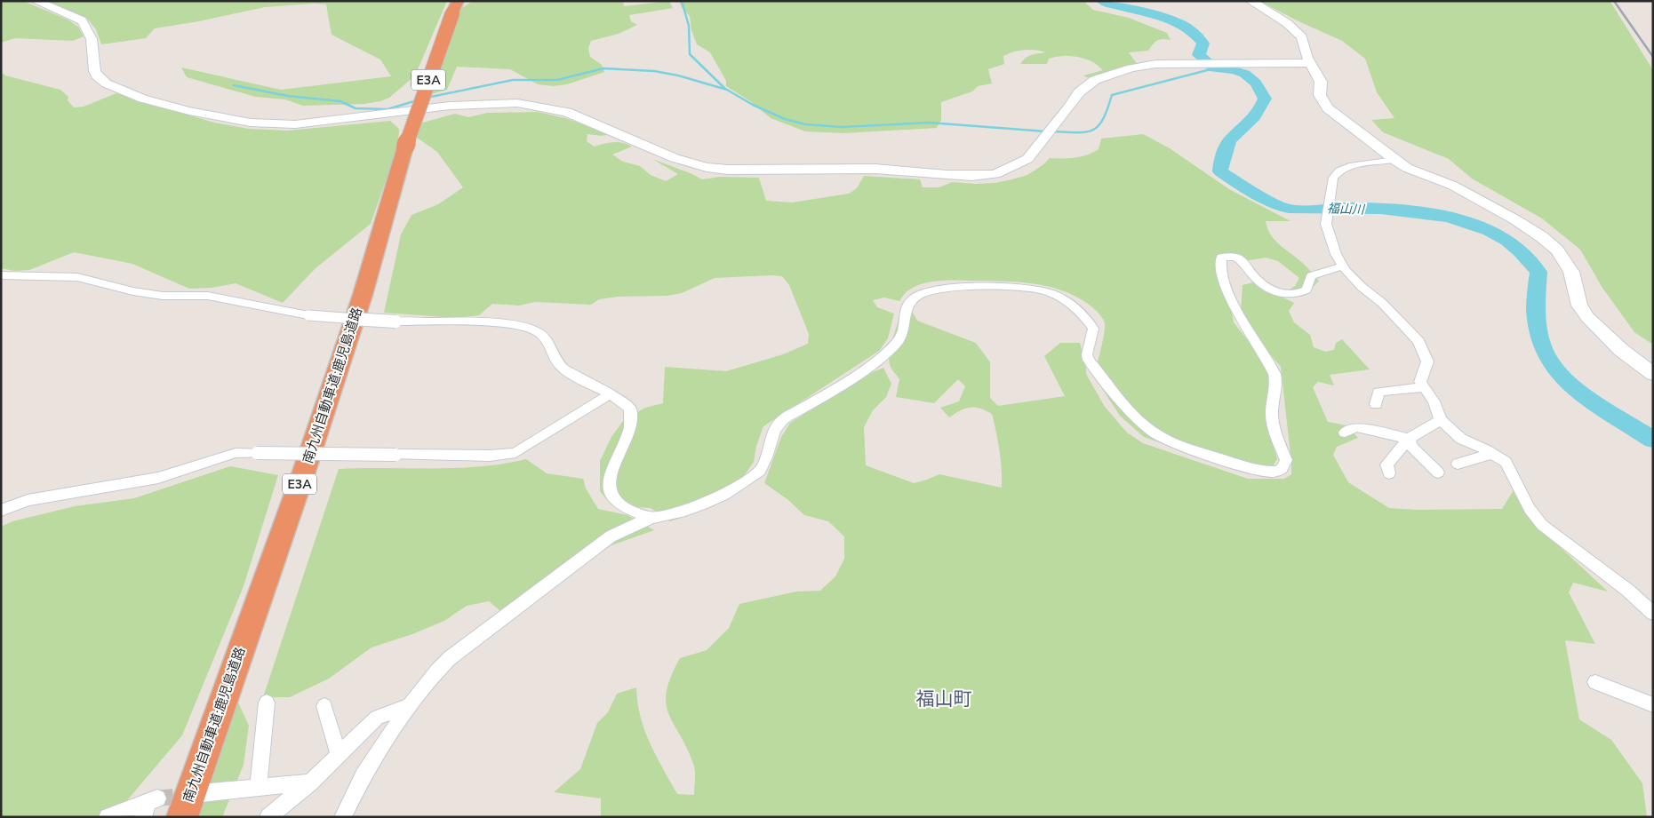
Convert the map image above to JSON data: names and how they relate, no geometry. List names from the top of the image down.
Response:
{
  "streets": {
    "highway": ["E3A", "南九州自動車道;鹿児島道路"]
  },
  "districts": ["福山町"],
  "water": ["福山川"]
}
